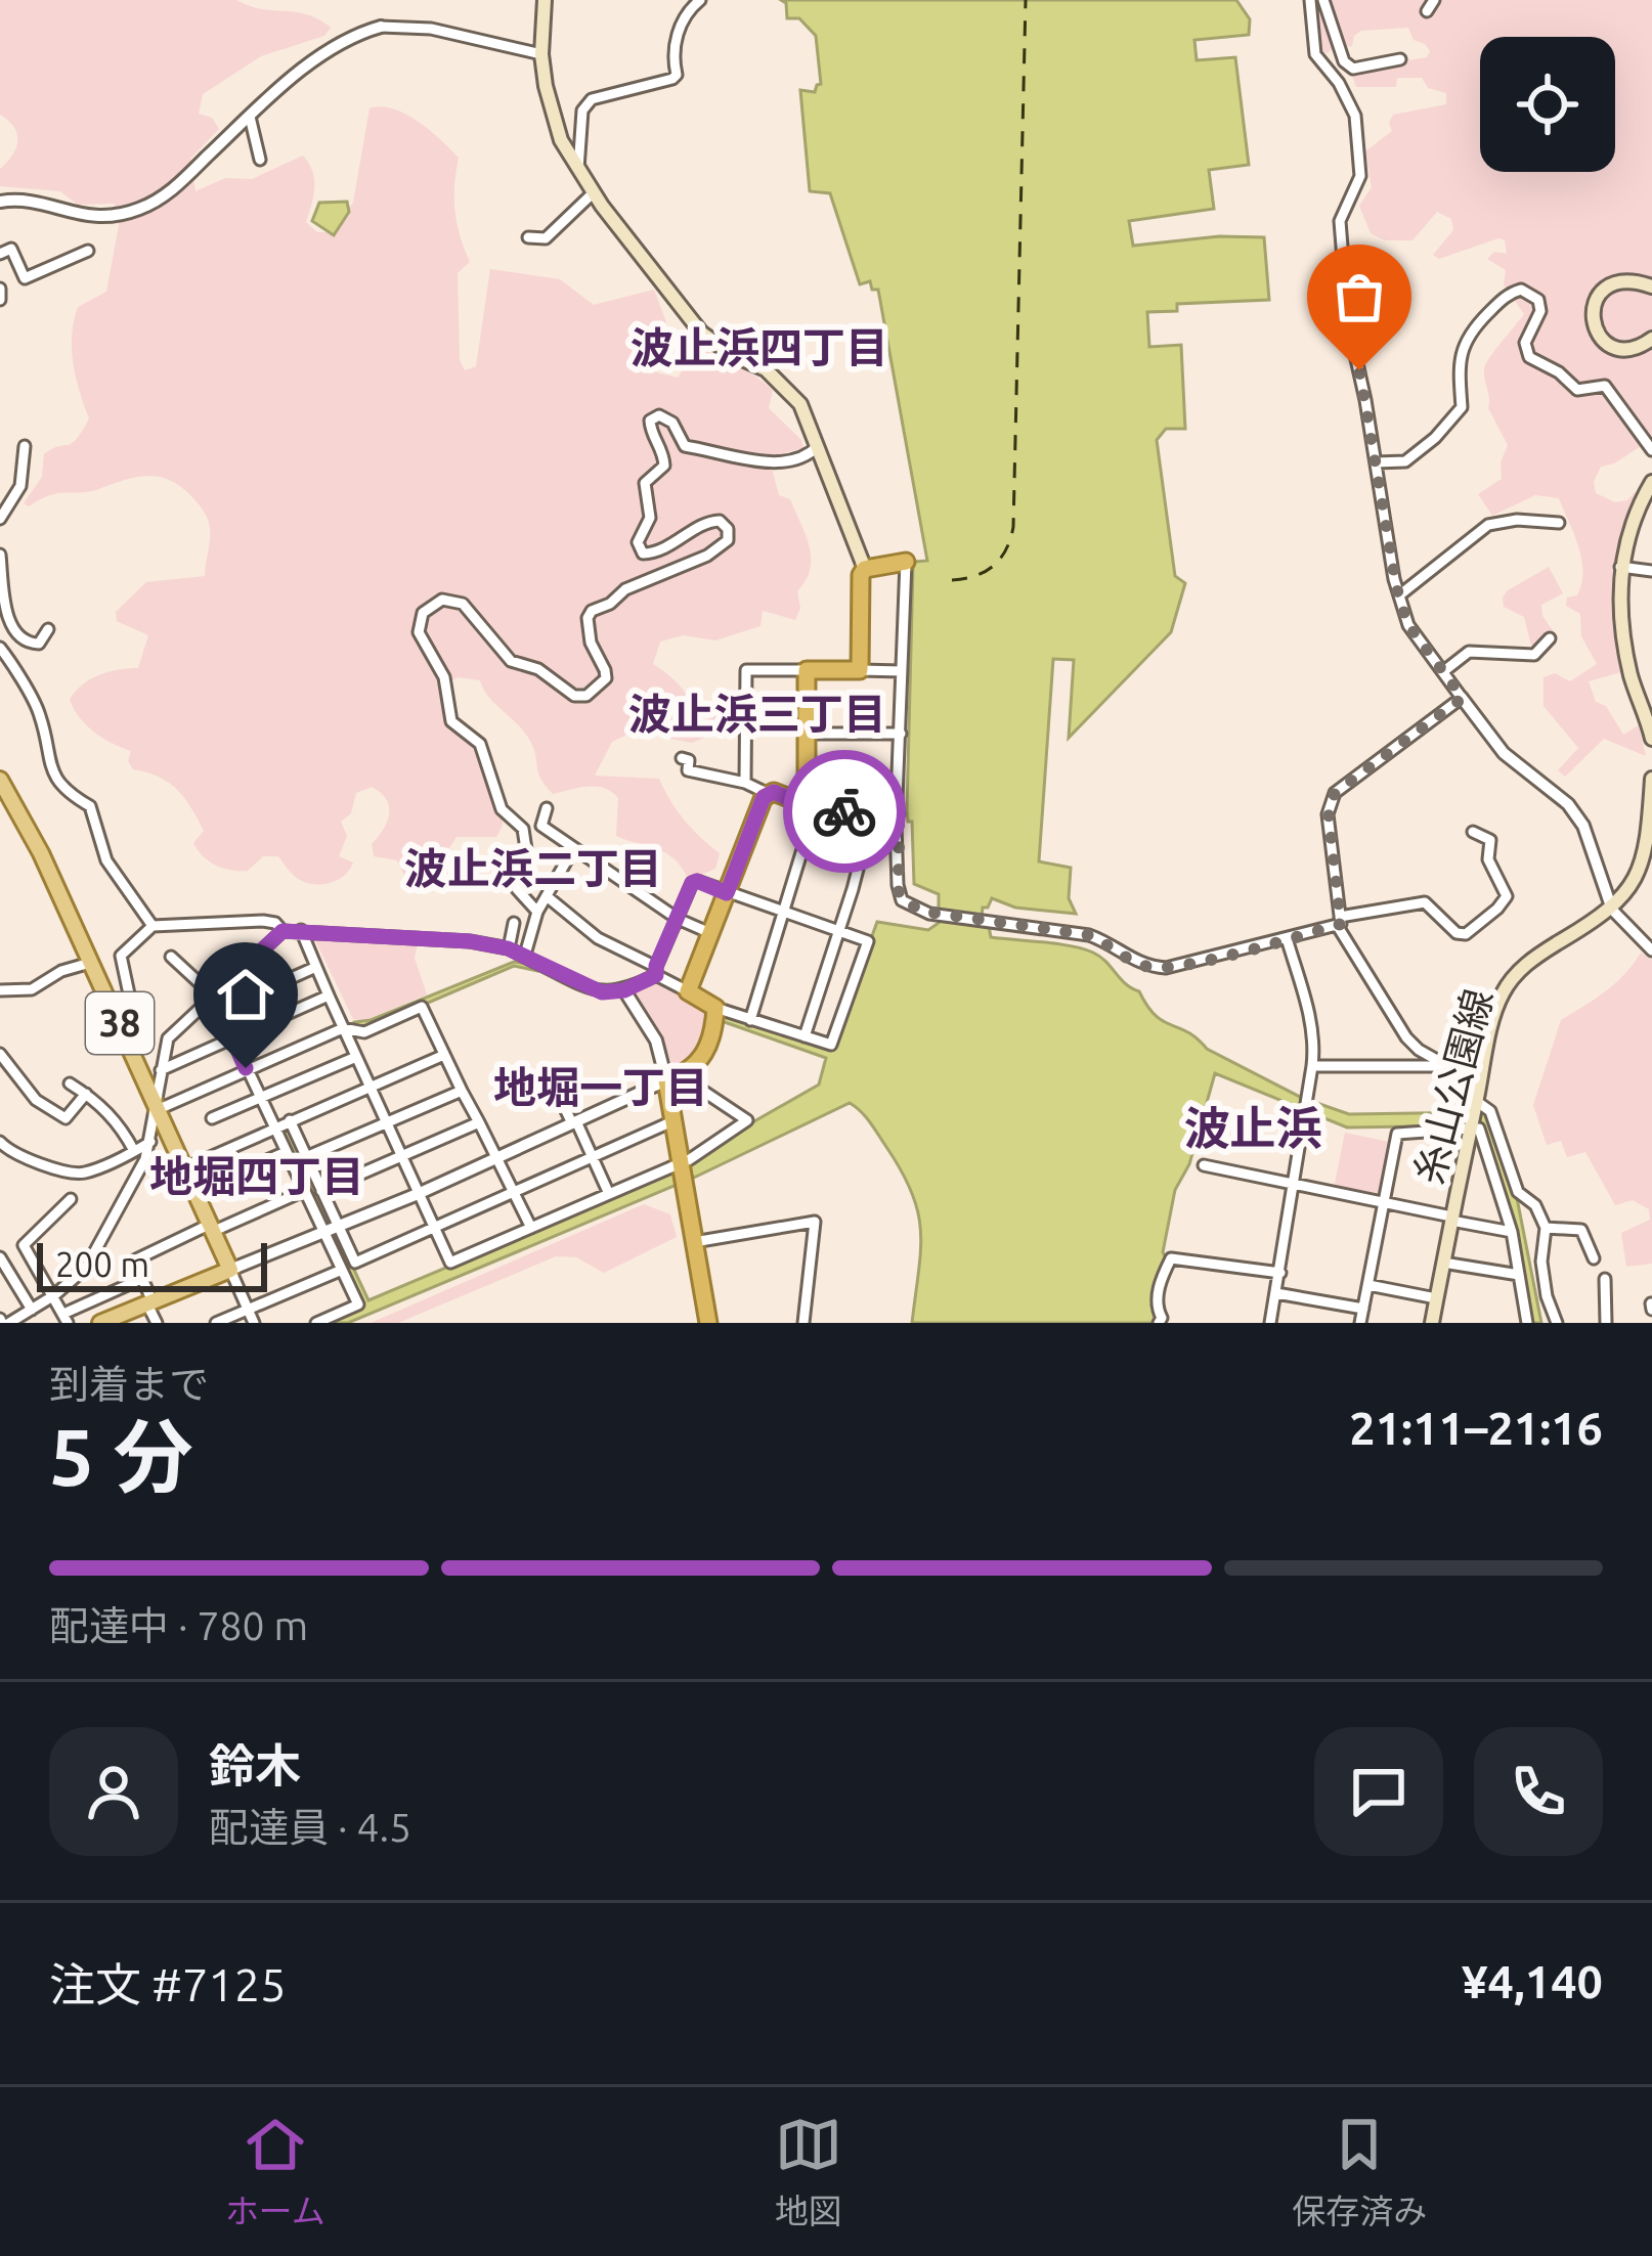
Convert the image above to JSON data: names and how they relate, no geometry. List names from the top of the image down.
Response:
{
  "streets": {
    "main road": ["38", "糸山公園線"]
  },
  "districts": [
    "波止浜四丁目",
    "波止浜三丁目",
    "波止浜二丁目",
    "地堀一丁目",
    "波止浜",
    "地堀四丁目"
  ],
  "scale_bar": "200 m",
  "page": {
    "scale": "200 m",
    "heading": ["5 分", "到着まで", "21:11–21:16"],
    "panel": [
      "鈴木",
      "配達員 · 4.5",
      "注文 #7125",
      "¥4,140"
    ],
    "bar": "配達中 · 780 m",
    "tabs": ["ホーム", "地図", "保存済み"]
  }
}
